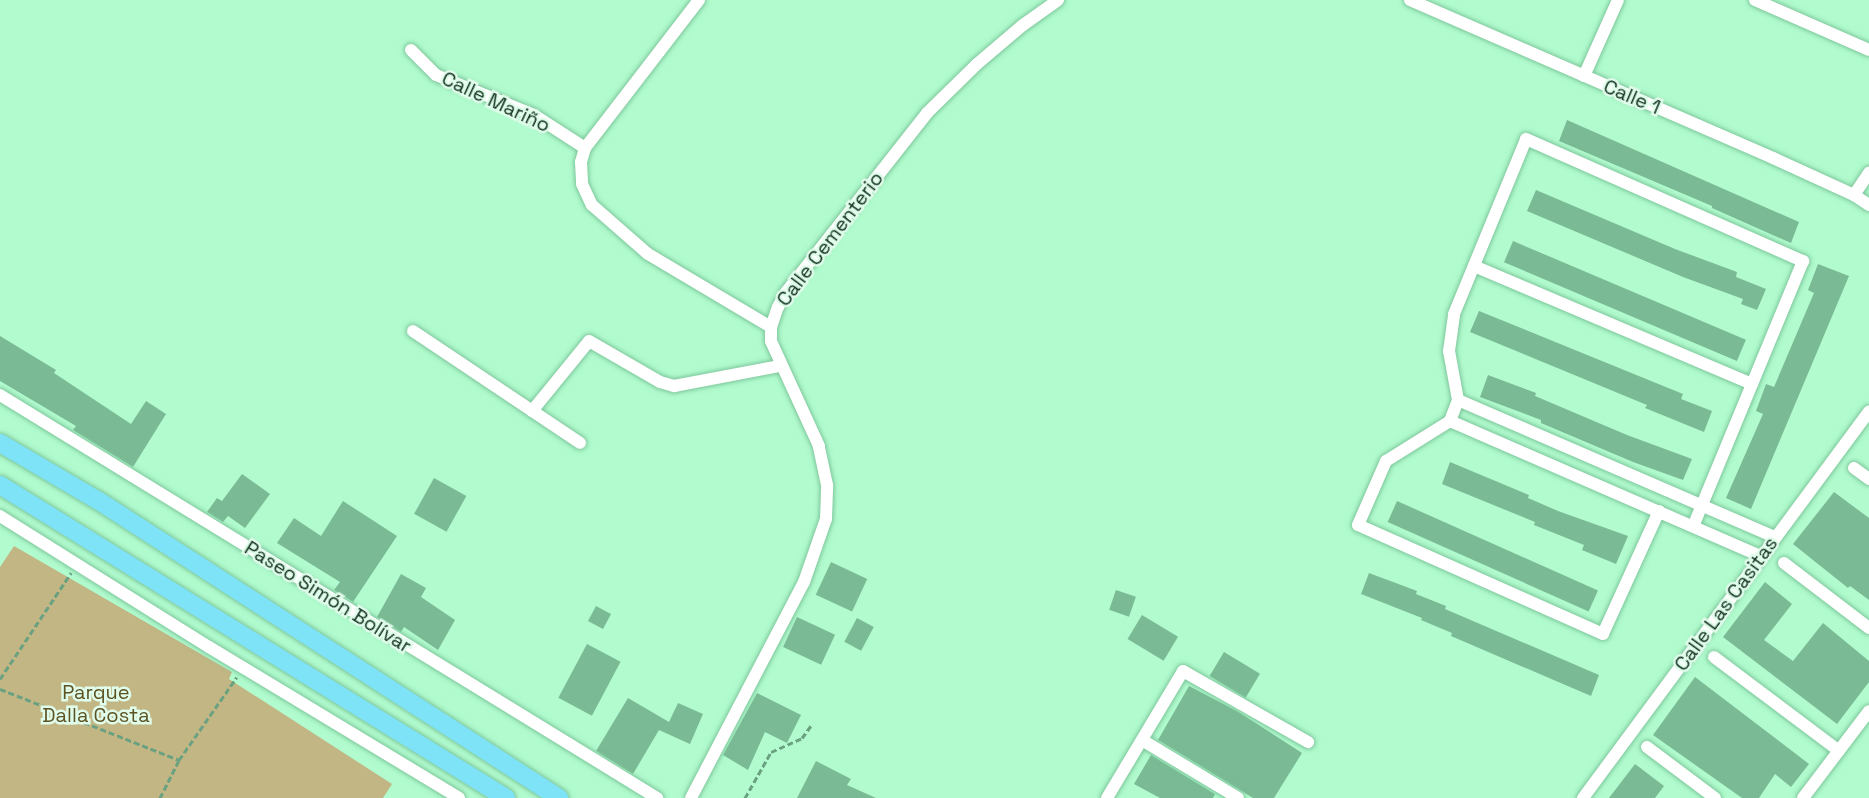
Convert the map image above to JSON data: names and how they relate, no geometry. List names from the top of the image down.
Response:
{
  "streets": {
    "street": [
      "Calle 1",
      "Calle Mariño",
      "Calle Cementerio",
      "Paseo Simón Bolívar",
      "Calle Las Casitas"
    ]
  },
  "parks": ["Parque Dalla Costa"]
}
